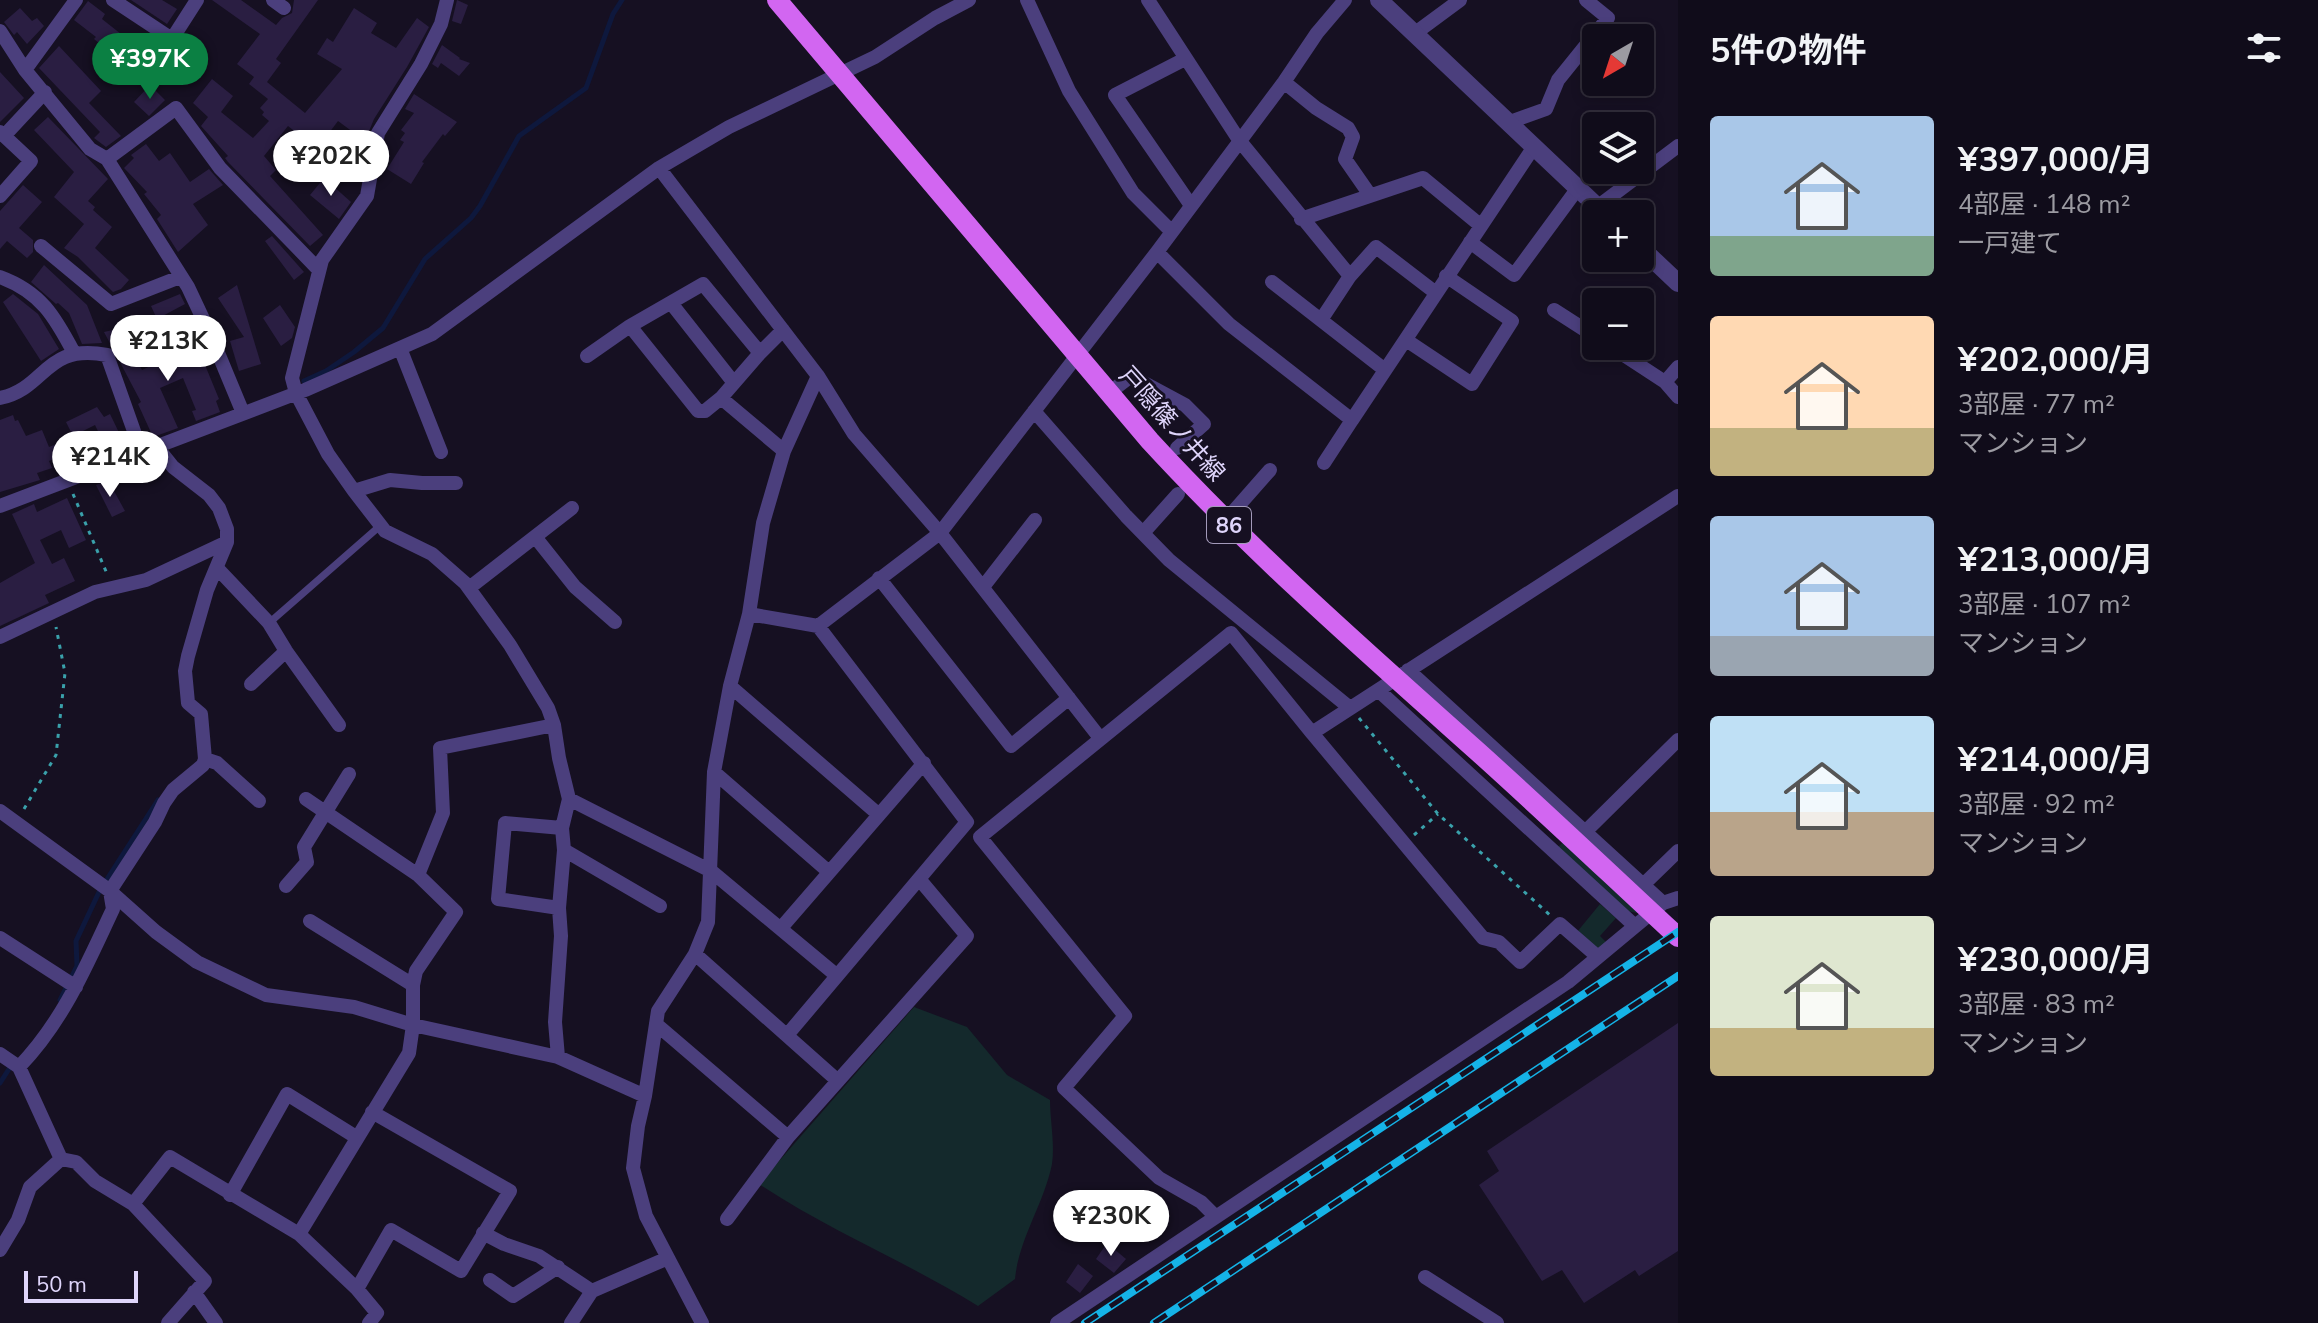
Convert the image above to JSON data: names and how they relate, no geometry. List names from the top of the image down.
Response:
{
  "streets": {
    "main road": ["戸隠篠ノ井線", "86"]
  },
  "scale_bar": "50 m",
  "north": "bottom left",
  "page": {
    "heading": "5件の物件",
    "map_buttons": ["+", "−"],
    "price": [
      "¥397K",
      "¥202K",
      "¥213K",
      "¥214K",
      "¥230K"
    ],
    "list": [
      {
        "name": "¥397,000/月",
        "note": "4部屋 · 148 m² · 一戸建て"
      },
      {
        "name": "¥202,000/月",
        "note": "3部屋 · 77 m² · マンション"
      },
      {
        "name": "¥213,000/月",
        "note": "3部屋 · 107 m² · マンション"
      },
      {
        "name": "¥214,000/月",
        "note": "3部屋 · 92 m² · マンション"
      },
      {
        "name": "¥230,000/月",
        "note": "3部屋 · 83 m² · マンション"
      }
    ],
    "scale": "50 m"
  }
}
